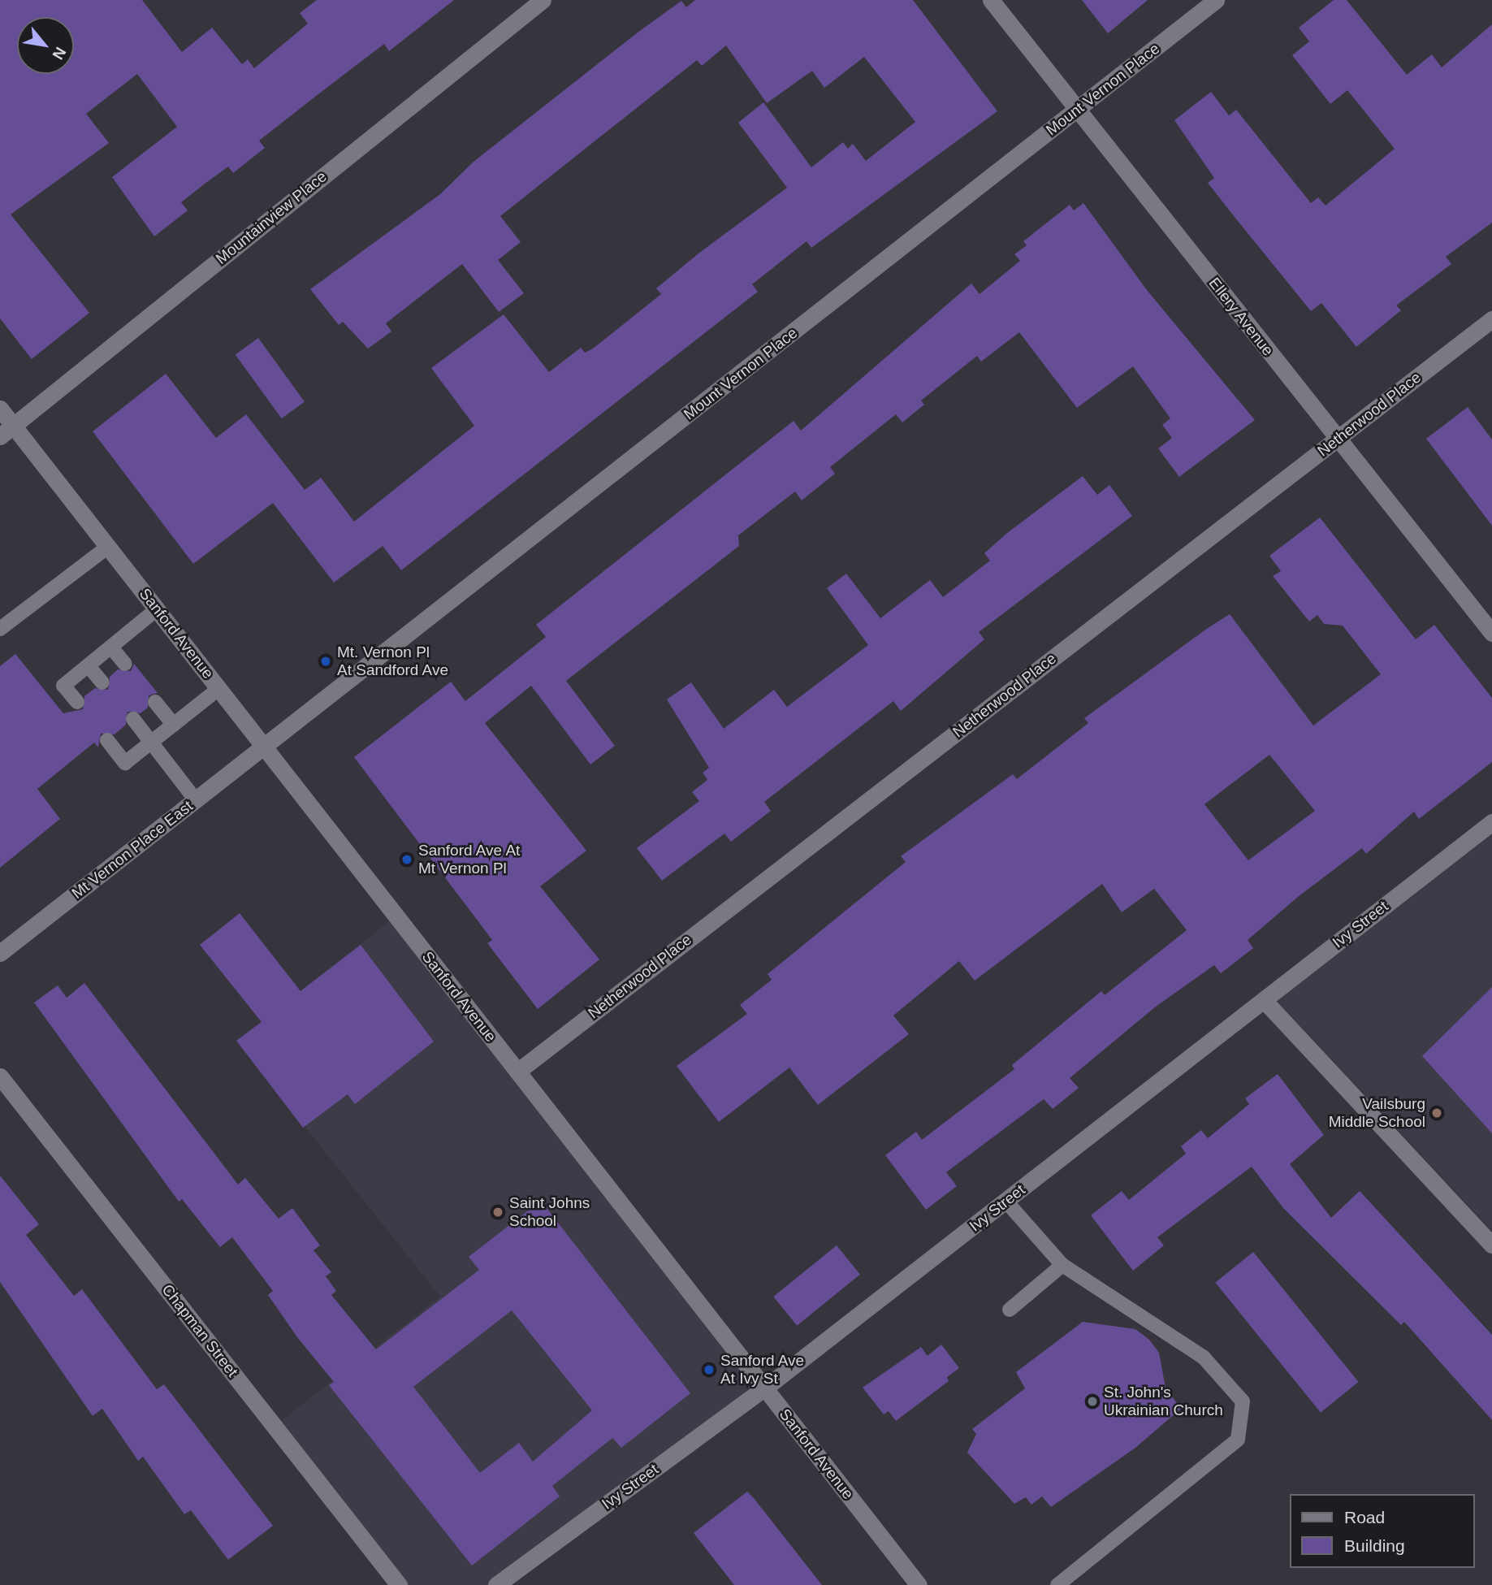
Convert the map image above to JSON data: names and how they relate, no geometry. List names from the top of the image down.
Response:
{
  "streets": {
    "street": [
      "Mount Vernon Place",
      "Mountainview Place",
      "Ellery Avenue",
      "Netherwood Place",
      "Sanford Avenue",
      "Mt Vernon Place East",
      "Ivy Street",
      "Chapman Street"
    ]
  },
  "crossings": [
    ["Mount Vernon Place", "Ellery Avenue"],
    ["Mount Vernon Place", "Sanford Avenue"],
    ["Mount Vernon Place", "Mt Vernon Place East"],
    ["Mountainview Place", "Sanford Avenue"],
    ["Ellery Avenue", "Netherwood Place"],
    ["Netherwood Place", "Sanford Avenue"],
    ["Sanford Avenue", "Mt Vernon Place East"],
    ["Sanford Avenue", "Ivy Street"]
  ],
  "places": [
    "Mt. Vernon Pl At Sandford Ave",
    "Sanford Ave At Mt Vernon Pl",
    "Vailsburg Middle School",
    "Saint Johns School",
    "Sanford Ave At Ivy St",
    "St. John's Ukrainian Church"
  ],
  "legend": ["Road", "Building"],
  "north": "bottom right"
}
